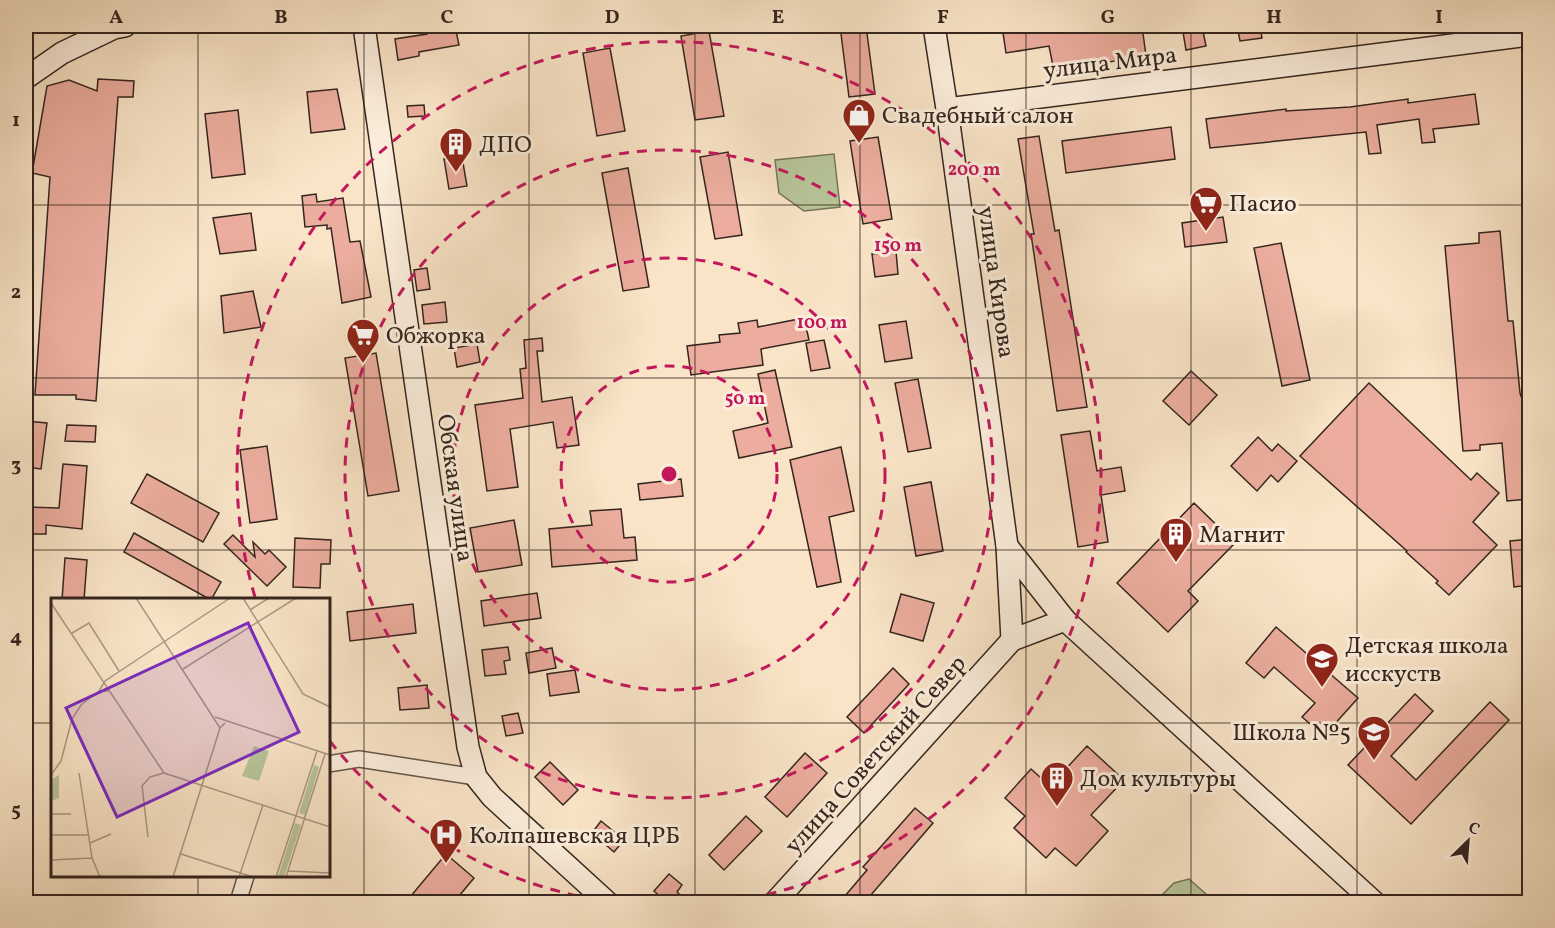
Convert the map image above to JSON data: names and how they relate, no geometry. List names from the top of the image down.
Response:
{
  "streets": {
    "street": [
      "улица Мира",
      "улица Кирова",
      "Обская улица",
      "улица Советский Север"
    ]
  },
  "crossings": [
    ["улица Мира", "улица Кирова"],
    ["улица Кирова", "улица Советский Север"]
  ],
  "places": {
    "shop": ["Свадебный салон"],
    "building": ["ДПО", "Магнит", "Дом культуры"],
    "supermarket": ["Пасио", "Обжорка"],
    "school or university": ["Детская школа исскуств", "Школа №5"],
    "hospital": ["Колпашевская ЦРБ"]
  },
  "north": "top right",
  "grid": {
    "columns": [
      "A",
      "B",
      "C",
      "D",
      "E",
      "F",
      "G",
      "H",
      "I"
    ],
    "rows": [
      "1",
      "2",
      "3",
      "4",
      "5"
    ]
  },
  "rings": [
    "200 m",
    "150 m",
    "100 m",
    "50 m"
  ]
}
